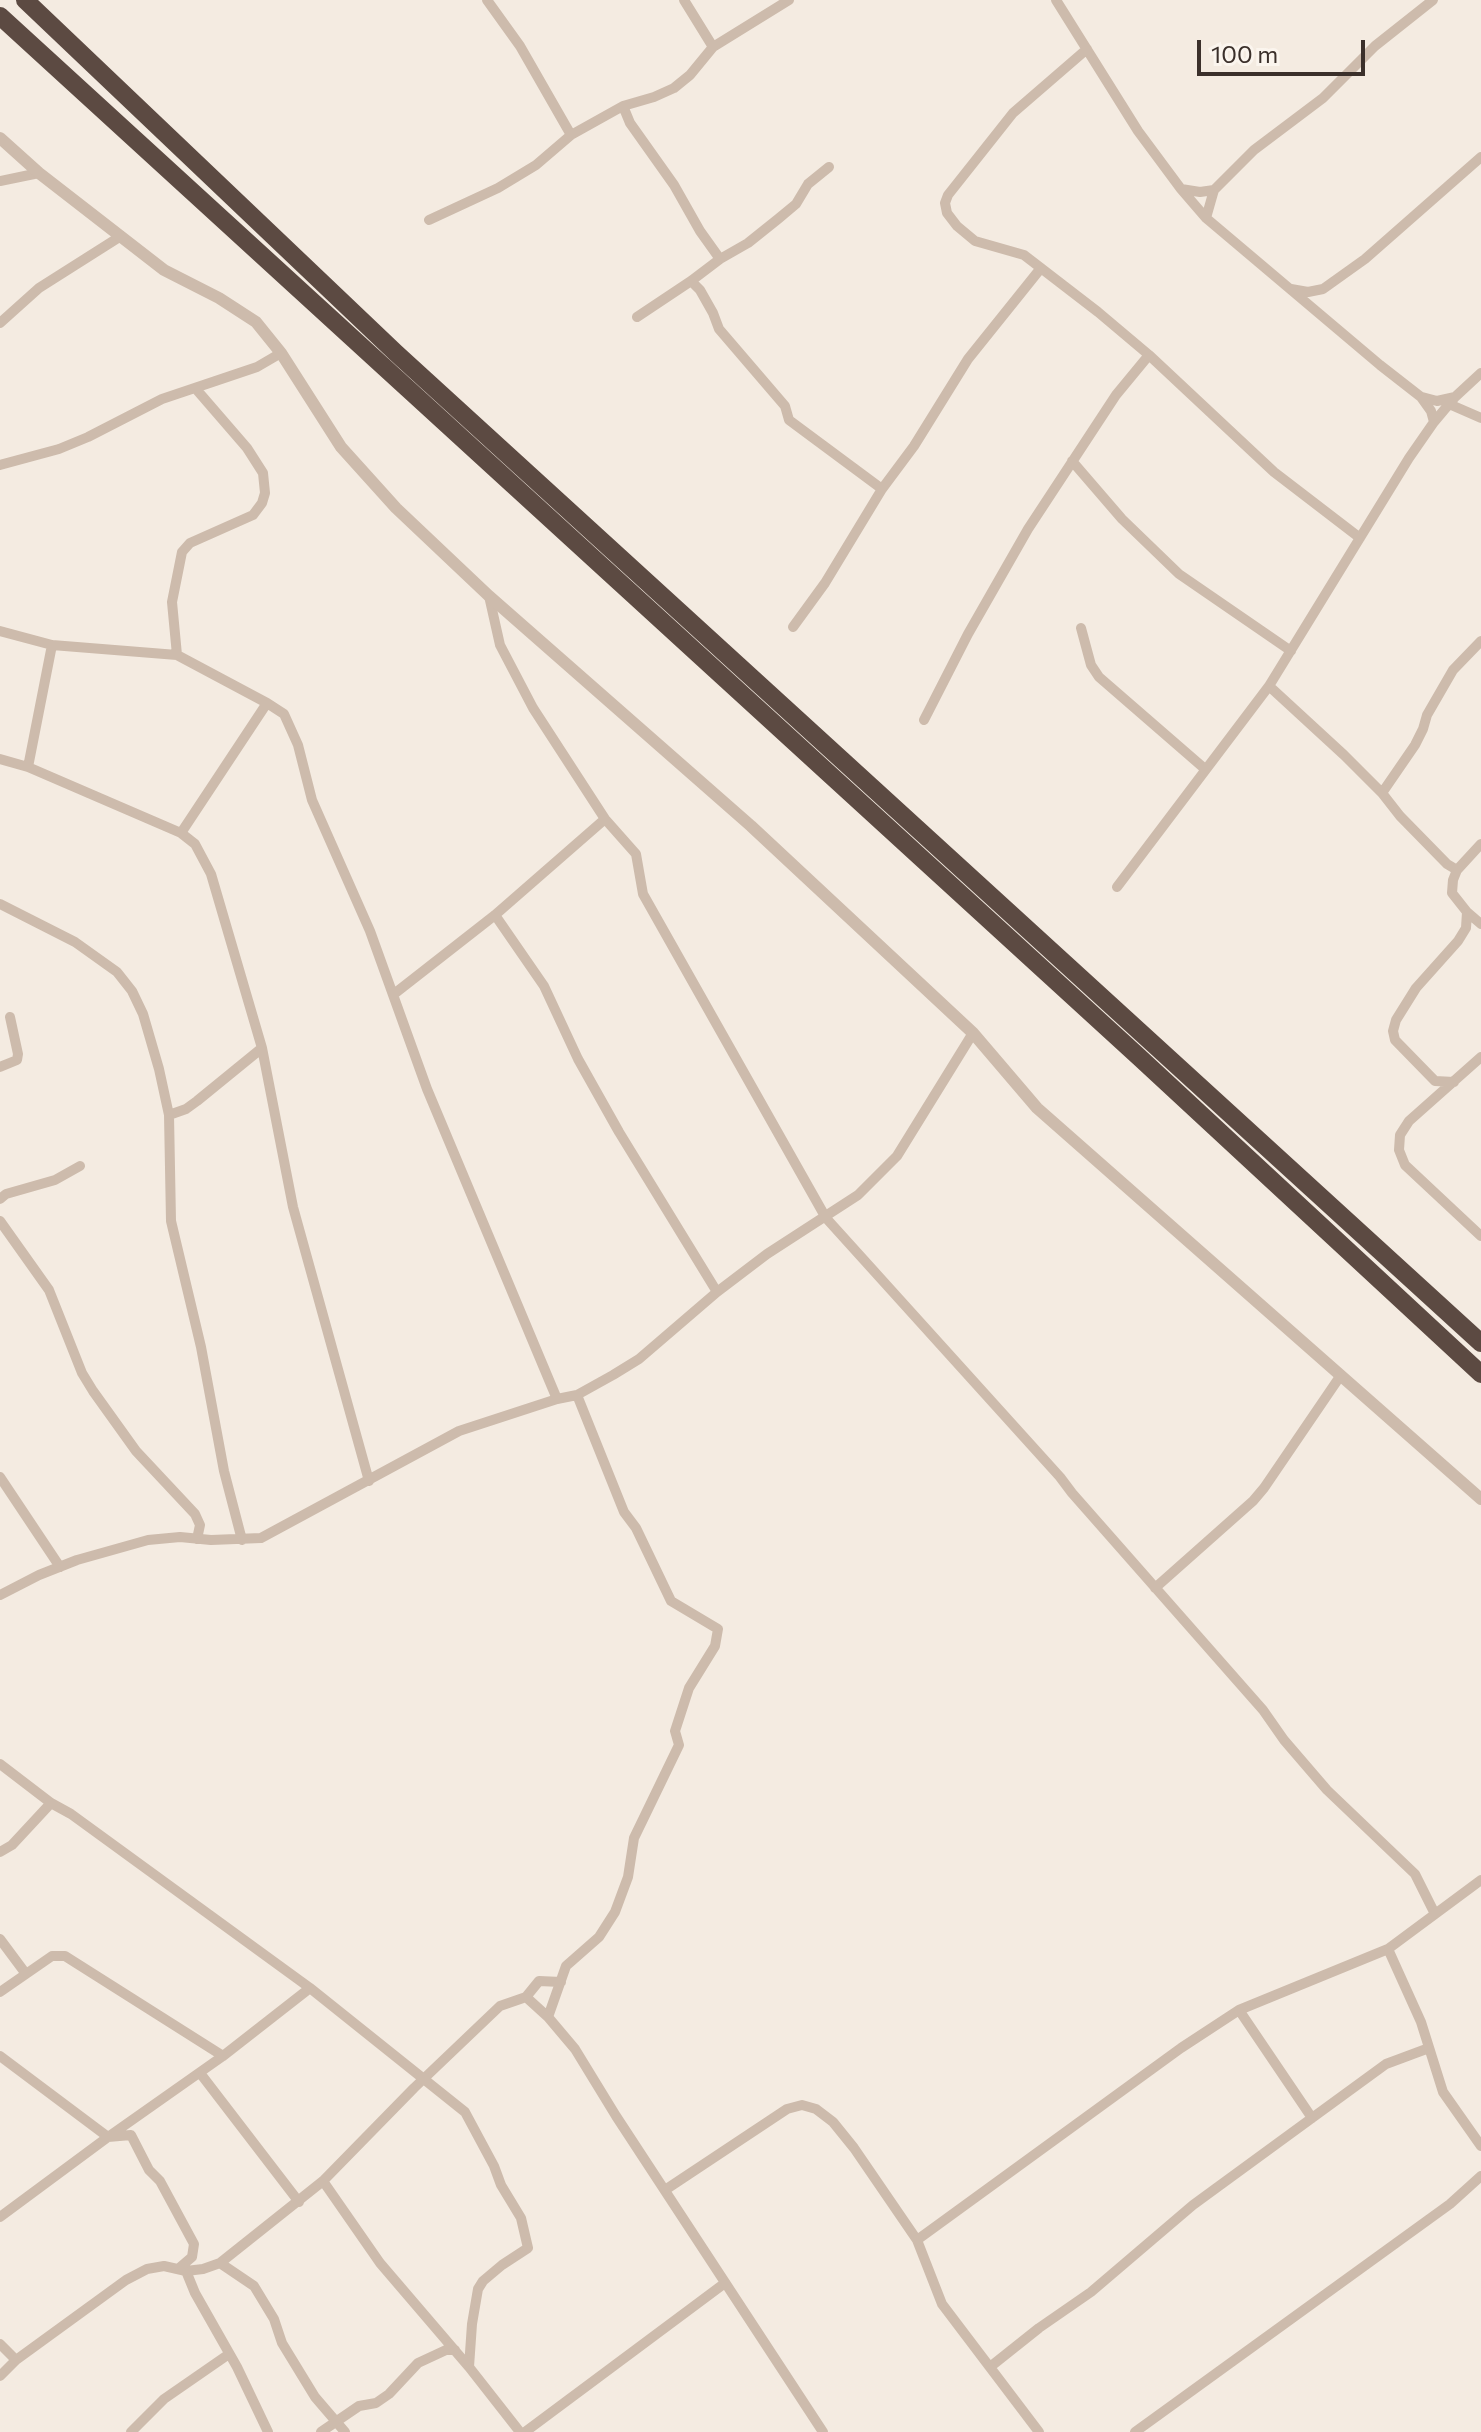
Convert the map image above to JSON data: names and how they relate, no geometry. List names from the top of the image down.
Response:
{
  "scale_bar": "100 m"
}
